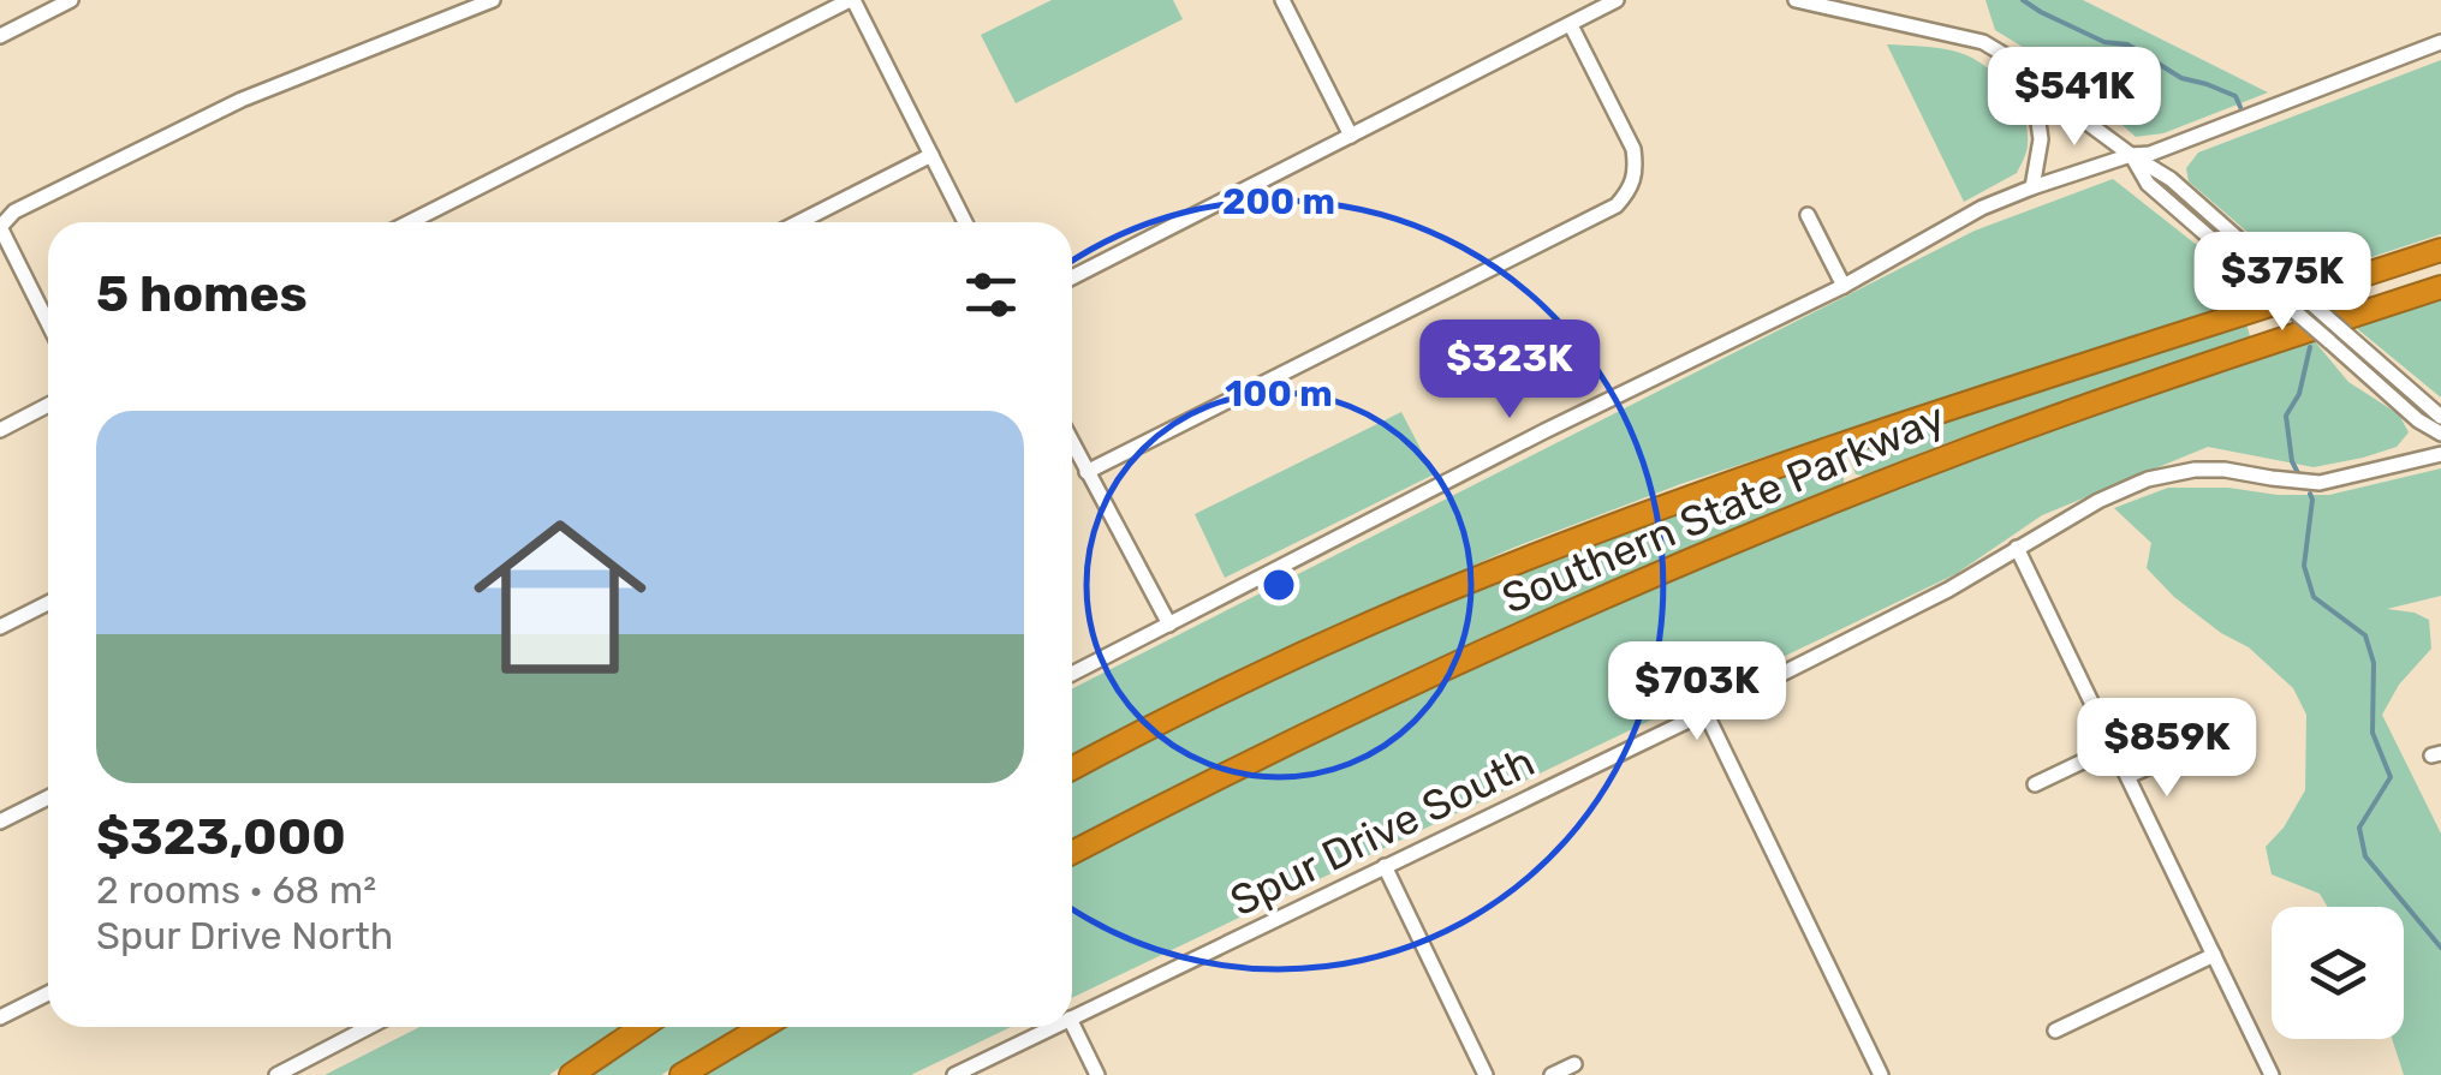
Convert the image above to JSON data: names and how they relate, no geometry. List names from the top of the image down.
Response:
{
  "streets": {
    "highway": ["Southern State Parkway"],
    "street": ["Spur Drive South"]
  },
  "page": {
    "price": [
      "$541K",
      "$375K",
      "$323K",
      "$703K",
      "$859K"
    ],
    "heading": "5 homes",
    "list": [
      {
        "name": "$323,000",
        "note": "2 rooms · 68 m² · Spur Drive North"
      }
    ]
  },
  "rings": ["200 m", "100 m"]
}
